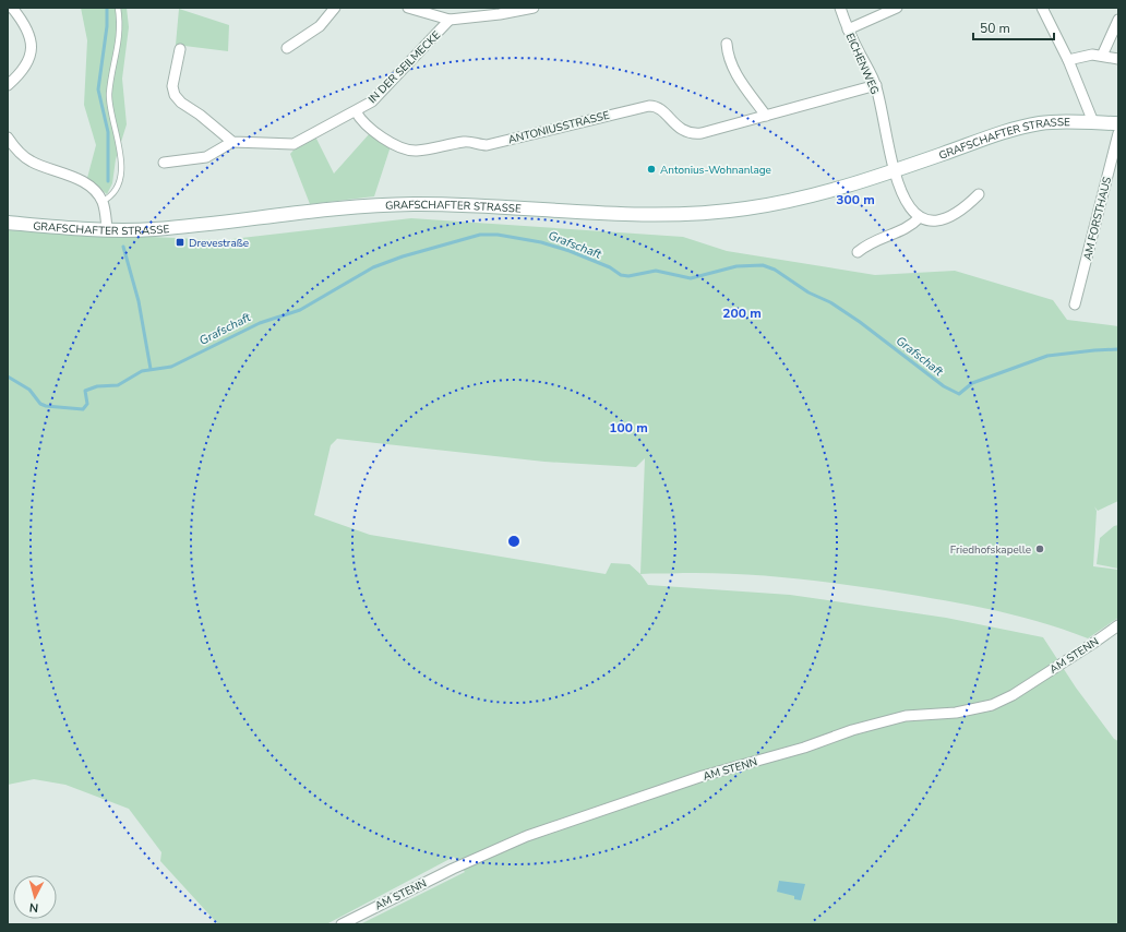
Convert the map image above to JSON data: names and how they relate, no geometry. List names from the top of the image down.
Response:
{
  "streets": {
    "street": [
      "EICHENWEG",
      "IN DER SEILMECKE",
      "ANTONIUSSTRASSE",
      "GRAFSCHAFTER STRASSE",
      "AM FORSTHAUS",
      "AM STENN"
    ]
  },
  "crossings": [
    ["EICHENWEG", "ANTONIUSSTRASSE"],
    ["EICHENWEG", "GRAFSCHAFTER STRASSE"],
    ["IN DER SEILMECKE", "ANTONIUSSTRASSE"]
  ],
  "water": ["Grafschaft"],
  "places": {
    "other": ["Antonius-Wohnanlage", "Friedhofskapelle"],
    "transit": ["Drevestraße"]
  },
  "scale_bar": "50 m",
  "north": "bottom",
  "rings": ["300 m", "200 m", "100 m"]
}
